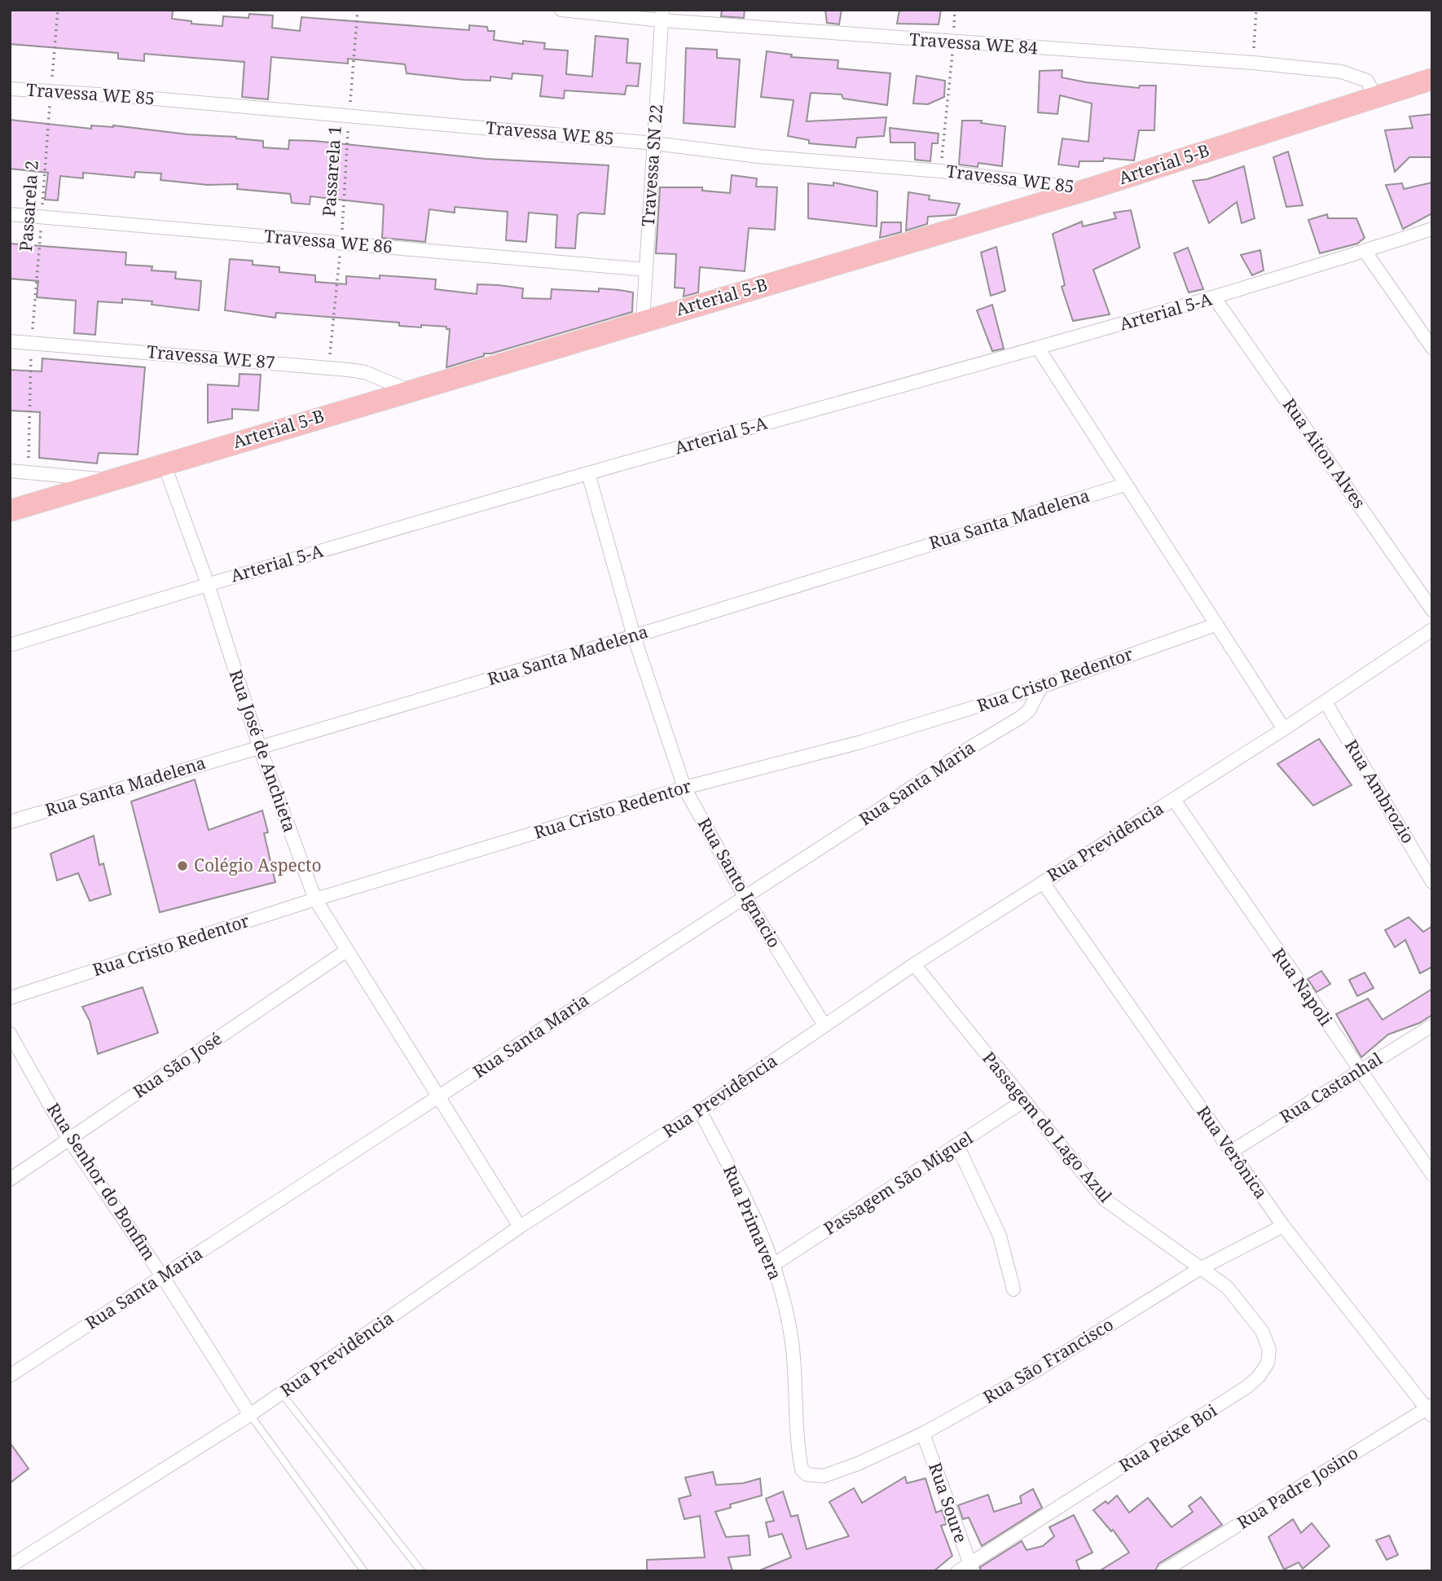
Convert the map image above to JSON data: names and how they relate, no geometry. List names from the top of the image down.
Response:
{
  "streets": {
    "main road": ["Arterial 5-B"],
    "street": [
      "Travessa WE 84",
      "Travessa WE 85",
      "Travessa SN 22",
      "Travessa WE 86",
      "Arterial 5-A",
      "Travessa WE 87",
      "Rua Aiton Alves",
      "Rua Santa Madelena",
      "Rua Cristo Redentor",
      "Rua José de Anchieta",
      "Rua Santa Maria",
      "Rua Ambrozio",
      "Rua Previdência",
      "Rua Santo Ignacio",
      "Rua Napoli",
      "Rua São José",
      "Rua Castanhal",
      "Passagem do Lago Azul",
      "Rua Verônica",
      "Rua Senhor do Bonfim",
      "Passagem São Miguel",
      "Rua Primavera",
      "Rua São Francisco",
      "Rua Peixe Boi",
      "Rua Padre Josino",
      "Rua Soure"
    ],
    "path": ["Passarela 1", "Passarela 2"]
  },
  "crossings": [
    ["Travessa WE 84", "Arterial 5-B"],
    ["Travessa WE 84", "Travessa SN 22"],
    ["Travessa WE 85", "Arterial 5-B"],
    ["Travessa WE 85", "Travessa SN 22"],
    ["Travessa WE 85", "Passarela 1"],
    ["Travessa WE 85", "Passarela 2"],
    ["Arterial 5-B", "Travessa SN 22"],
    ["Arterial 5-B", "Travessa WE 87"],
    ["Arterial 5-B", "Rua José de Anchieta"],
    ["Travessa SN 22", "Travessa WE 86"],
    ["Passarela 1", "Travessa WE 86"],
    ["Passarela 1", "Travessa WE 87"],
    ["Passarela 2", "Travessa WE 86"],
    ["Passarela 2", "Travessa WE 87"],
    ["Arterial 5-A", "Rua Aiton Alves"],
    ["Arterial 5-A", "Rua José de Anchieta"],
    ["Arterial 5-A", "Rua Santo Ignacio"],
    ["Rua Santa Madelena", "Rua José de Anchieta"],
    ["Rua Santa Madelena", "Rua Santo Ignacio"],
    ["Rua Cristo Redentor", "Rua José de Anchieta"],
    ["Rua Cristo Redentor", "Rua Santa Maria"],
    ["Rua Cristo Redentor", "Rua Santo Ignacio"],
    ["Rua José de Anchieta", "Rua Santa Maria"],
    ["Rua José de Anchieta", "Rua Previdência"],
    ["Rua José de Anchieta", "Rua São José"],
    ["Rua Santa Maria", "Rua Santo Ignacio"],
    ["Rua Santa Maria", "Rua Senhor do Bonfim"],
    ["Rua Ambrozio", "Rua Previdência"],
    ["Rua Previdência", "Rua Santo Ignacio"],
    ["Rua Previdência", "Rua Napoli"],
    ["Rua Previdência", "Passagem do Lago Azul"],
    ["Rua Previdência", "Rua Verônica"],
    ["Rua Previdência", "Rua Senhor do Bonfim"],
    ["Rua Previdência", "Rua Primavera"],
    ["Rua Napoli", "Rua Castanhal"],
    ["Rua São José", "Rua Senhor do Bonfim"],
    ["Rua Castanhal", "Rua Verônica"],
    ["Passagem do Lago Azul", "Passagem São Miguel"],
    ["Passagem do Lago Azul", "Rua São Francisco"],
    ["Passagem do Lago Azul", "Rua Peixe Boi"],
    ["Rua Verônica", "Rua São Francisco"],
    ["Rua Verônica", "Rua Padre Josino"],
    ["Passagem São Miguel", "Rua Primavera"],
    ["Rua Primavera", "Rua São Francisco"],
    ["Rua São Francisco", "Rua Peixe Boi"],
    ["Rua São Francisco", "Rua Soure"],
    ["Rua Peixe Boi", "Rua Soure"]
  ],
  "places": ["Colégio Aspecto"]
}
